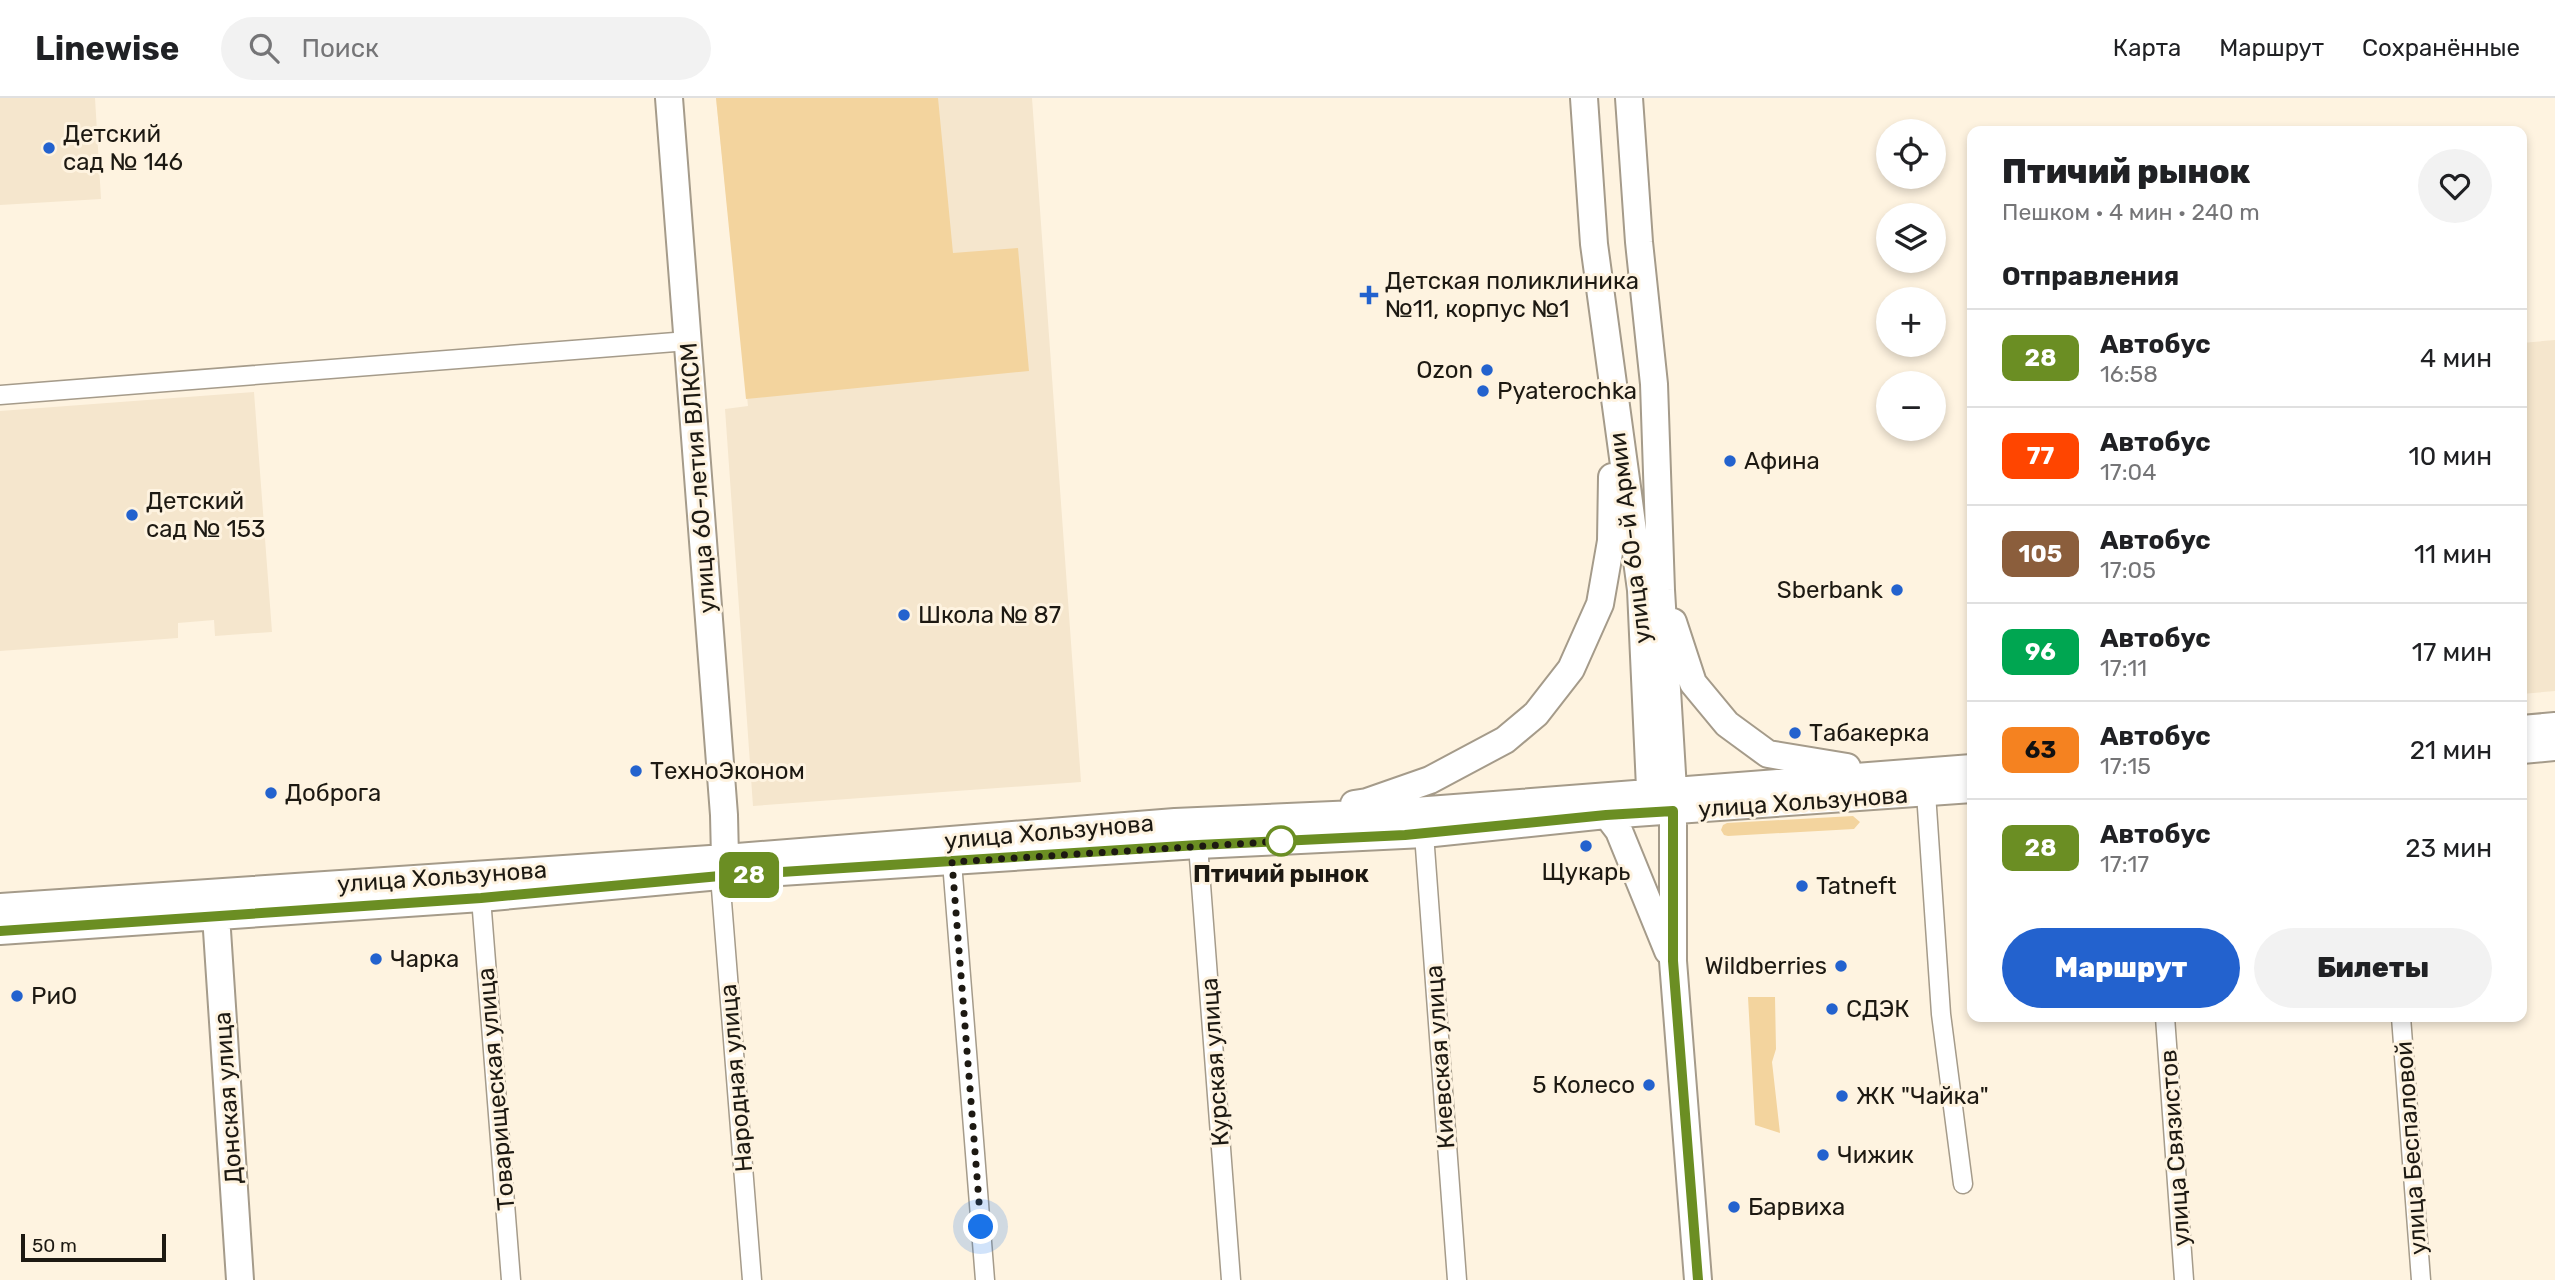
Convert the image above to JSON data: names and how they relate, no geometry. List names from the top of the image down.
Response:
{
  "streets": {
    "main road": [
      "улица 60-летия ВЛКСМ",
      "улица 60-й Армии",
      "улица Хользунова",
      "Донская улица"
    ],
    "street": [
      "Киевская улица",
      "Курская улица",
      "Народная улица",
      "Товарищеская улица",
      "улица Связистов",
      "улица Беспаловой"
    ]
  },
  "crossings": [
    ["улица 60-летия ВЛКСМ", "улица Хользунова"],
    ["улица 60-летия ВЛКСМ", "Народная улица"],
    ["улица 60-й Армии", "улица Хользунова"],
    ["улица Хользунова", "Киевская улица"],
    ["улица Хользунова", "Курская улица"],
    ["улица Хользунова", "Народная улица"],
    ["улица Хользунова", "Товарищеская улица"],
    ["улица Хользунова", "Донская улица"]
  ],
  "places": {
    "other": [
      "Детский сад № 146",
      "Ozon",
      "Pyaterochka",
      "Афина",
      "Детский сад № 153",
      "Sberbank",
      "Школа № 87",
      "Табакерка",
      "ТехноЭконом",
      "Доброга",
      "Птичий рынок",
      "Щукарь",
      "Tatneft",
      "Чарка",
      "Wildberries",
      "РиО",
      "СДЭК",
      "5 Колесо",
      "ЖК \"Чайка\"",
      "Чижик",
      "Барвиха"
    ],
    "health": ["Детская поликлиника №11, корпус №1"]
  },
  "lines": ["bus line 28"],
  "scale_bar": "50 m",
  "page": {
    "header": "Linewise",
    "search": "Поиск",
    "nav": ["Карта", "Маршрут", "Сохранённые"],
    "on_map": "28",
    "map_buttons": ["+", "−"],
    "heading": [
      ["Птичий рынок", "Пешком · 4 мин · 240 m"],
      "Отправления"
    ],
    "list": [
      {
        "mark": "28",
        "name": "Автобус",
        "note": "16:58",
        "value": "4 мин"
      },
      {
        "mark": "77",
        "name": "Автобус",
        "note": "17:04",
        "value": "10 мин"
      },
      {
        "mark": "105",
        "name": "Автобус",
        "note": "17:05",
        "value": "11 мин"
      },
      {
        "mark": "96",
        "name": "Автобус",
        "note": "17:11",
        "value": "17 мин"
      },
      {
        "mark": "63",
        "name": "Автобус",
        "note": "17:15",
        "value": "21 мин"
      },
      {
        "mark": "28",
        "name": "Автобус",
        "note": "17:17",
        "value": "23 мин"
      }
    ],
    "buttons": ["Маршрут", "Билеты"],
    "scale": "50 m"
  }
}
